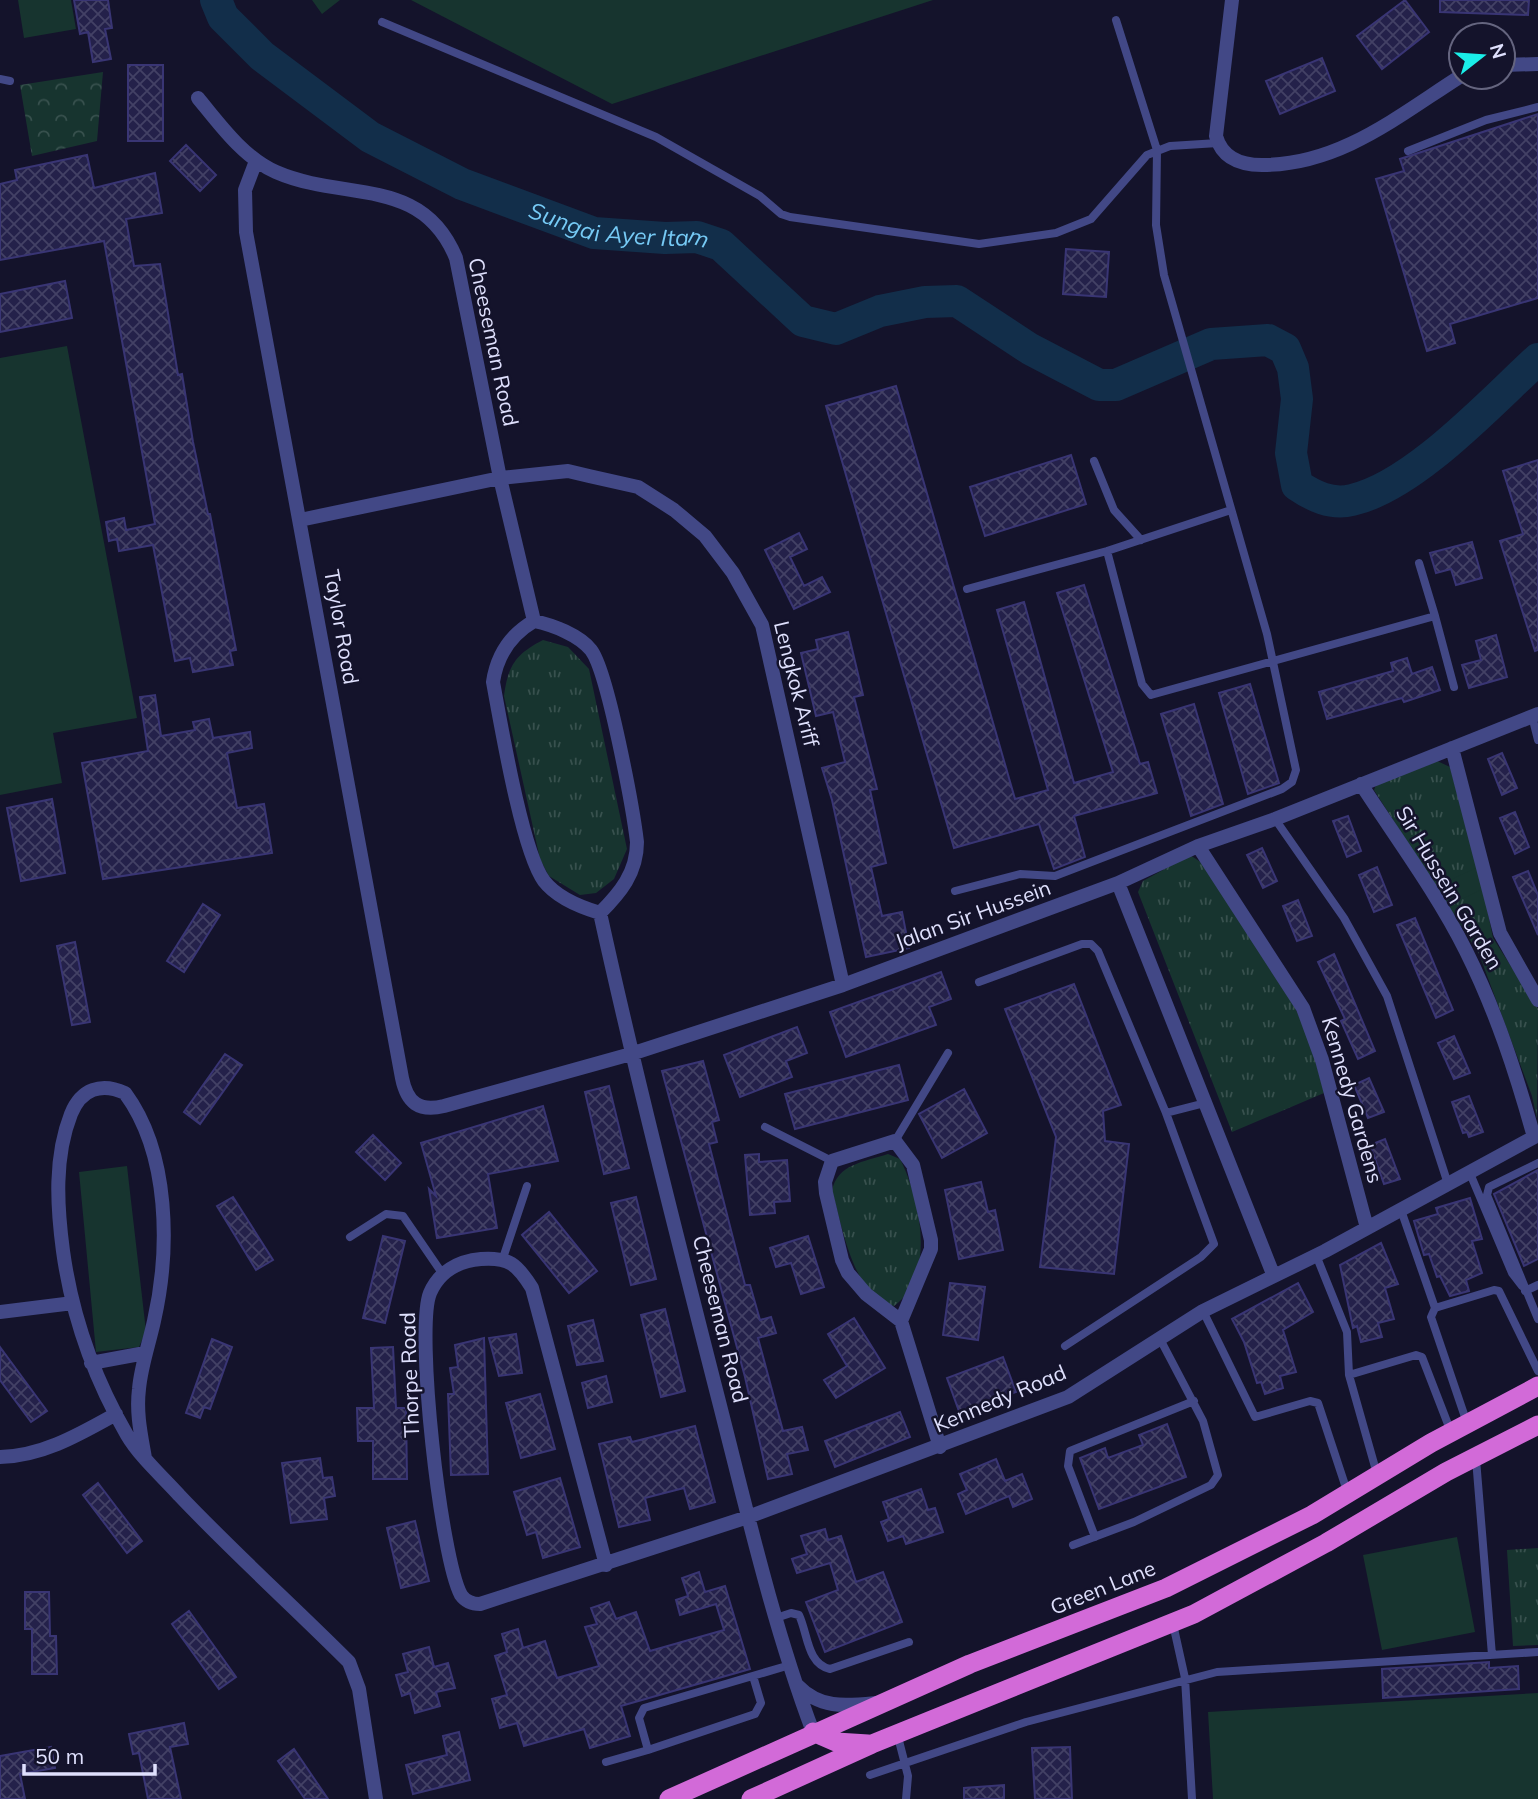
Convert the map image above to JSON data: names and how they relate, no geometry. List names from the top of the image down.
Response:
{
  "streets": {
    "highway": ["Green Lane"],
    "street": [
      "Cheeseman Road",
      "Taylor Road",
      "Lengkok Ariff",
      "Sir Hussein Garden",
      "Jalan Sir Hussein",
      "Kennedy Gardens",
      "Thorpe Road",
      "Kennedy Road"
    ]
  },
  "crossings": [
    ["Cheeseman Road", "Taylor Road"],
    ["Cheeseman Road", "Lengkok Ariff"],
    ["Cheeseman Road", "Jalan Sir Hussein"],
    ["Cheeseman Road", "Kennedy Road"],
    ["Cheeseman Road", "Green Lane"],
    ["Taylor Road", "Lengkok Ariff"],
    ["Taylor Road", "Jalan Sir Hussein"],
    ["Lengkok Ariff", "Jalan Sir Hussein"],
    ["Sir Hussein Garden", "Jalan Sir Hussein"],
    ["Sir Hussein Garden", "Kennedy Road"],
    ["Jalan Sir Hussein", "Kennedy Gardens"],
    ["Kennedy Gardens", "Kennedy Road"],
    ["Thorpe Road", "Kennedy Road"]
  ],
  "water": ["Sungai Ayer Itam"],
  "scale_bar": "50 m",
  "north": "right"
}
